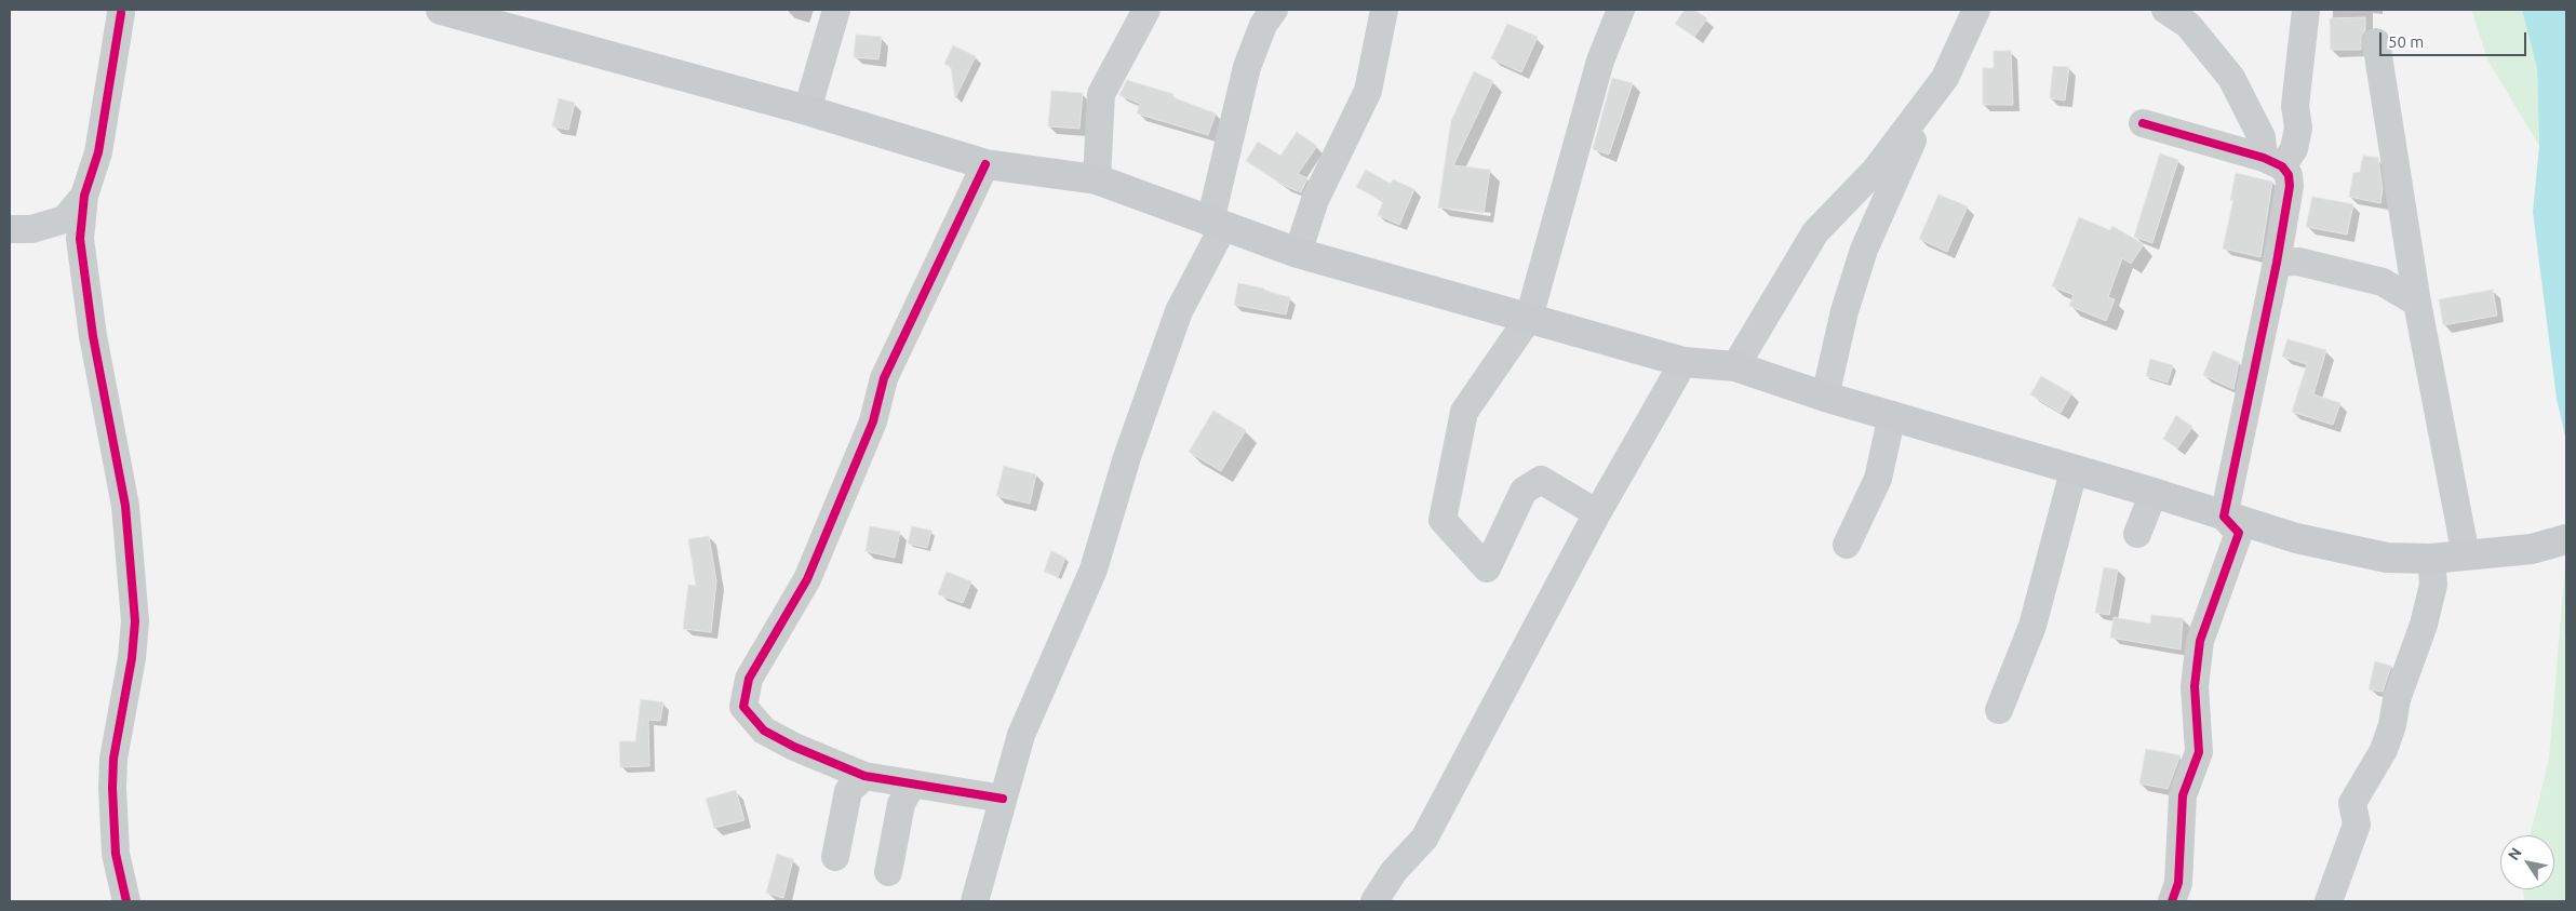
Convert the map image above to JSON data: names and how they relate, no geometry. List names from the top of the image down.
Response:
{
  "scale_bar": "50 m",
  "north": "top left"
}
